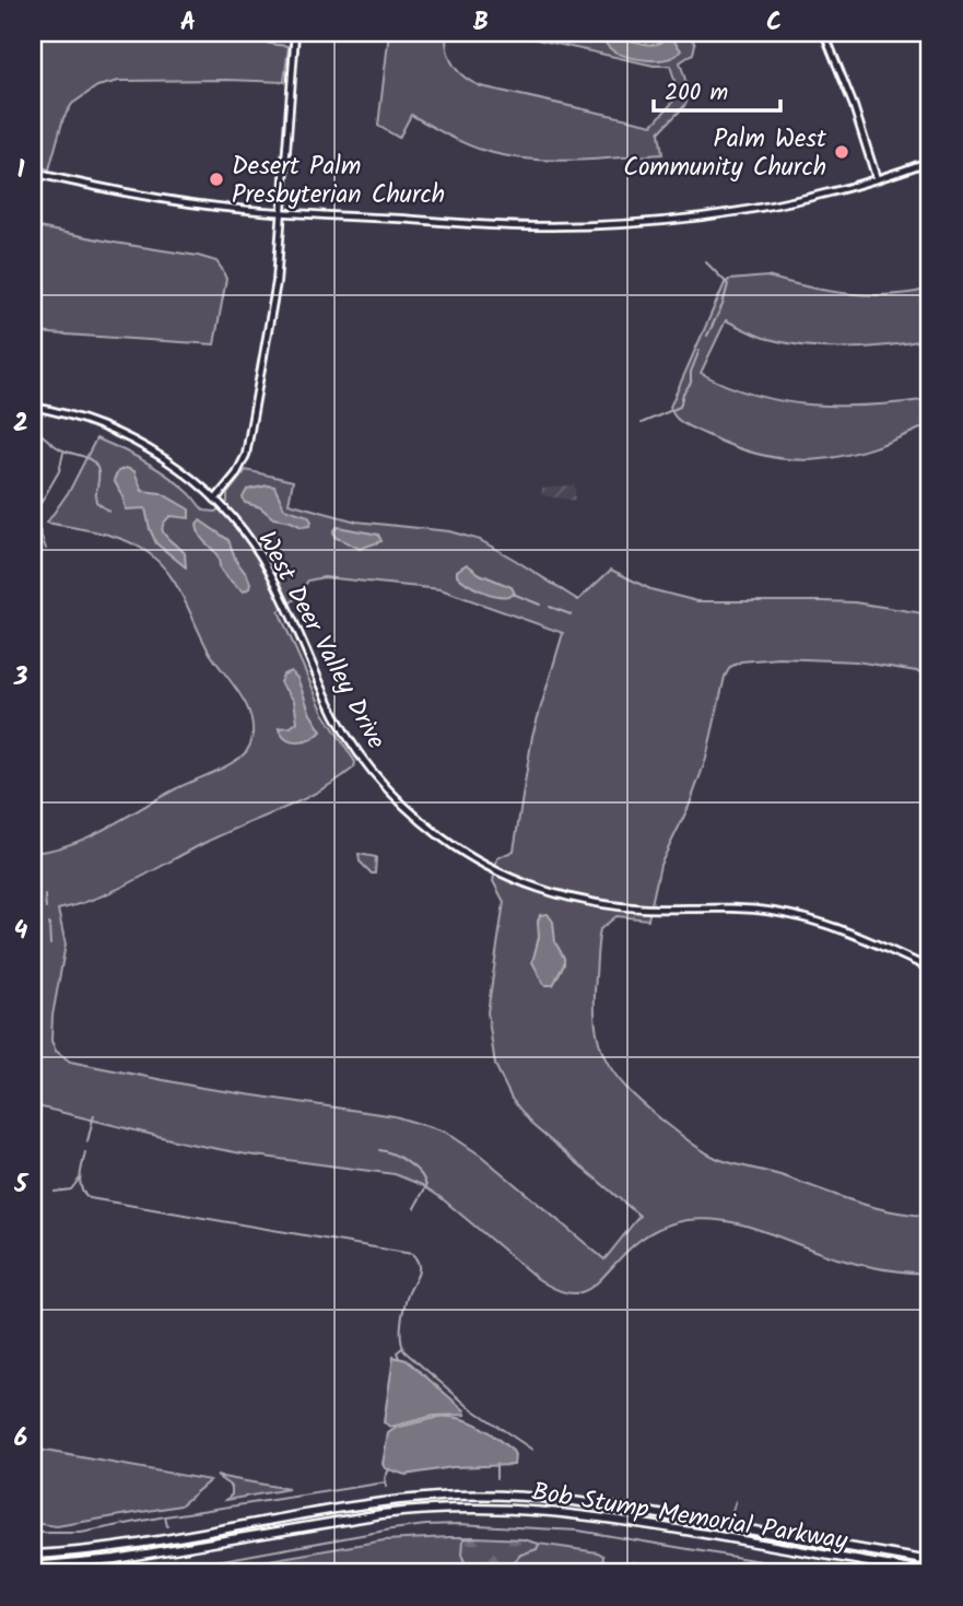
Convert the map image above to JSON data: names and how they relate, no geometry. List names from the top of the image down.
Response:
{
  "streets": {
    "highway": ["Bob Stump Memorial Parkway"],
    "street": ["West Deer Valley Drive"]
  },
  "places": ["Palm West Community Church", "Desert Palm Presbyterian Church"],
  "scale_bar": "200 m",
  "grid": {
    "columns": ["A", "B", "C"],
    "rows": [
      "1",
      "2",
      "3",
      "4",
      "5",
      "6"
    ]
  }
}
